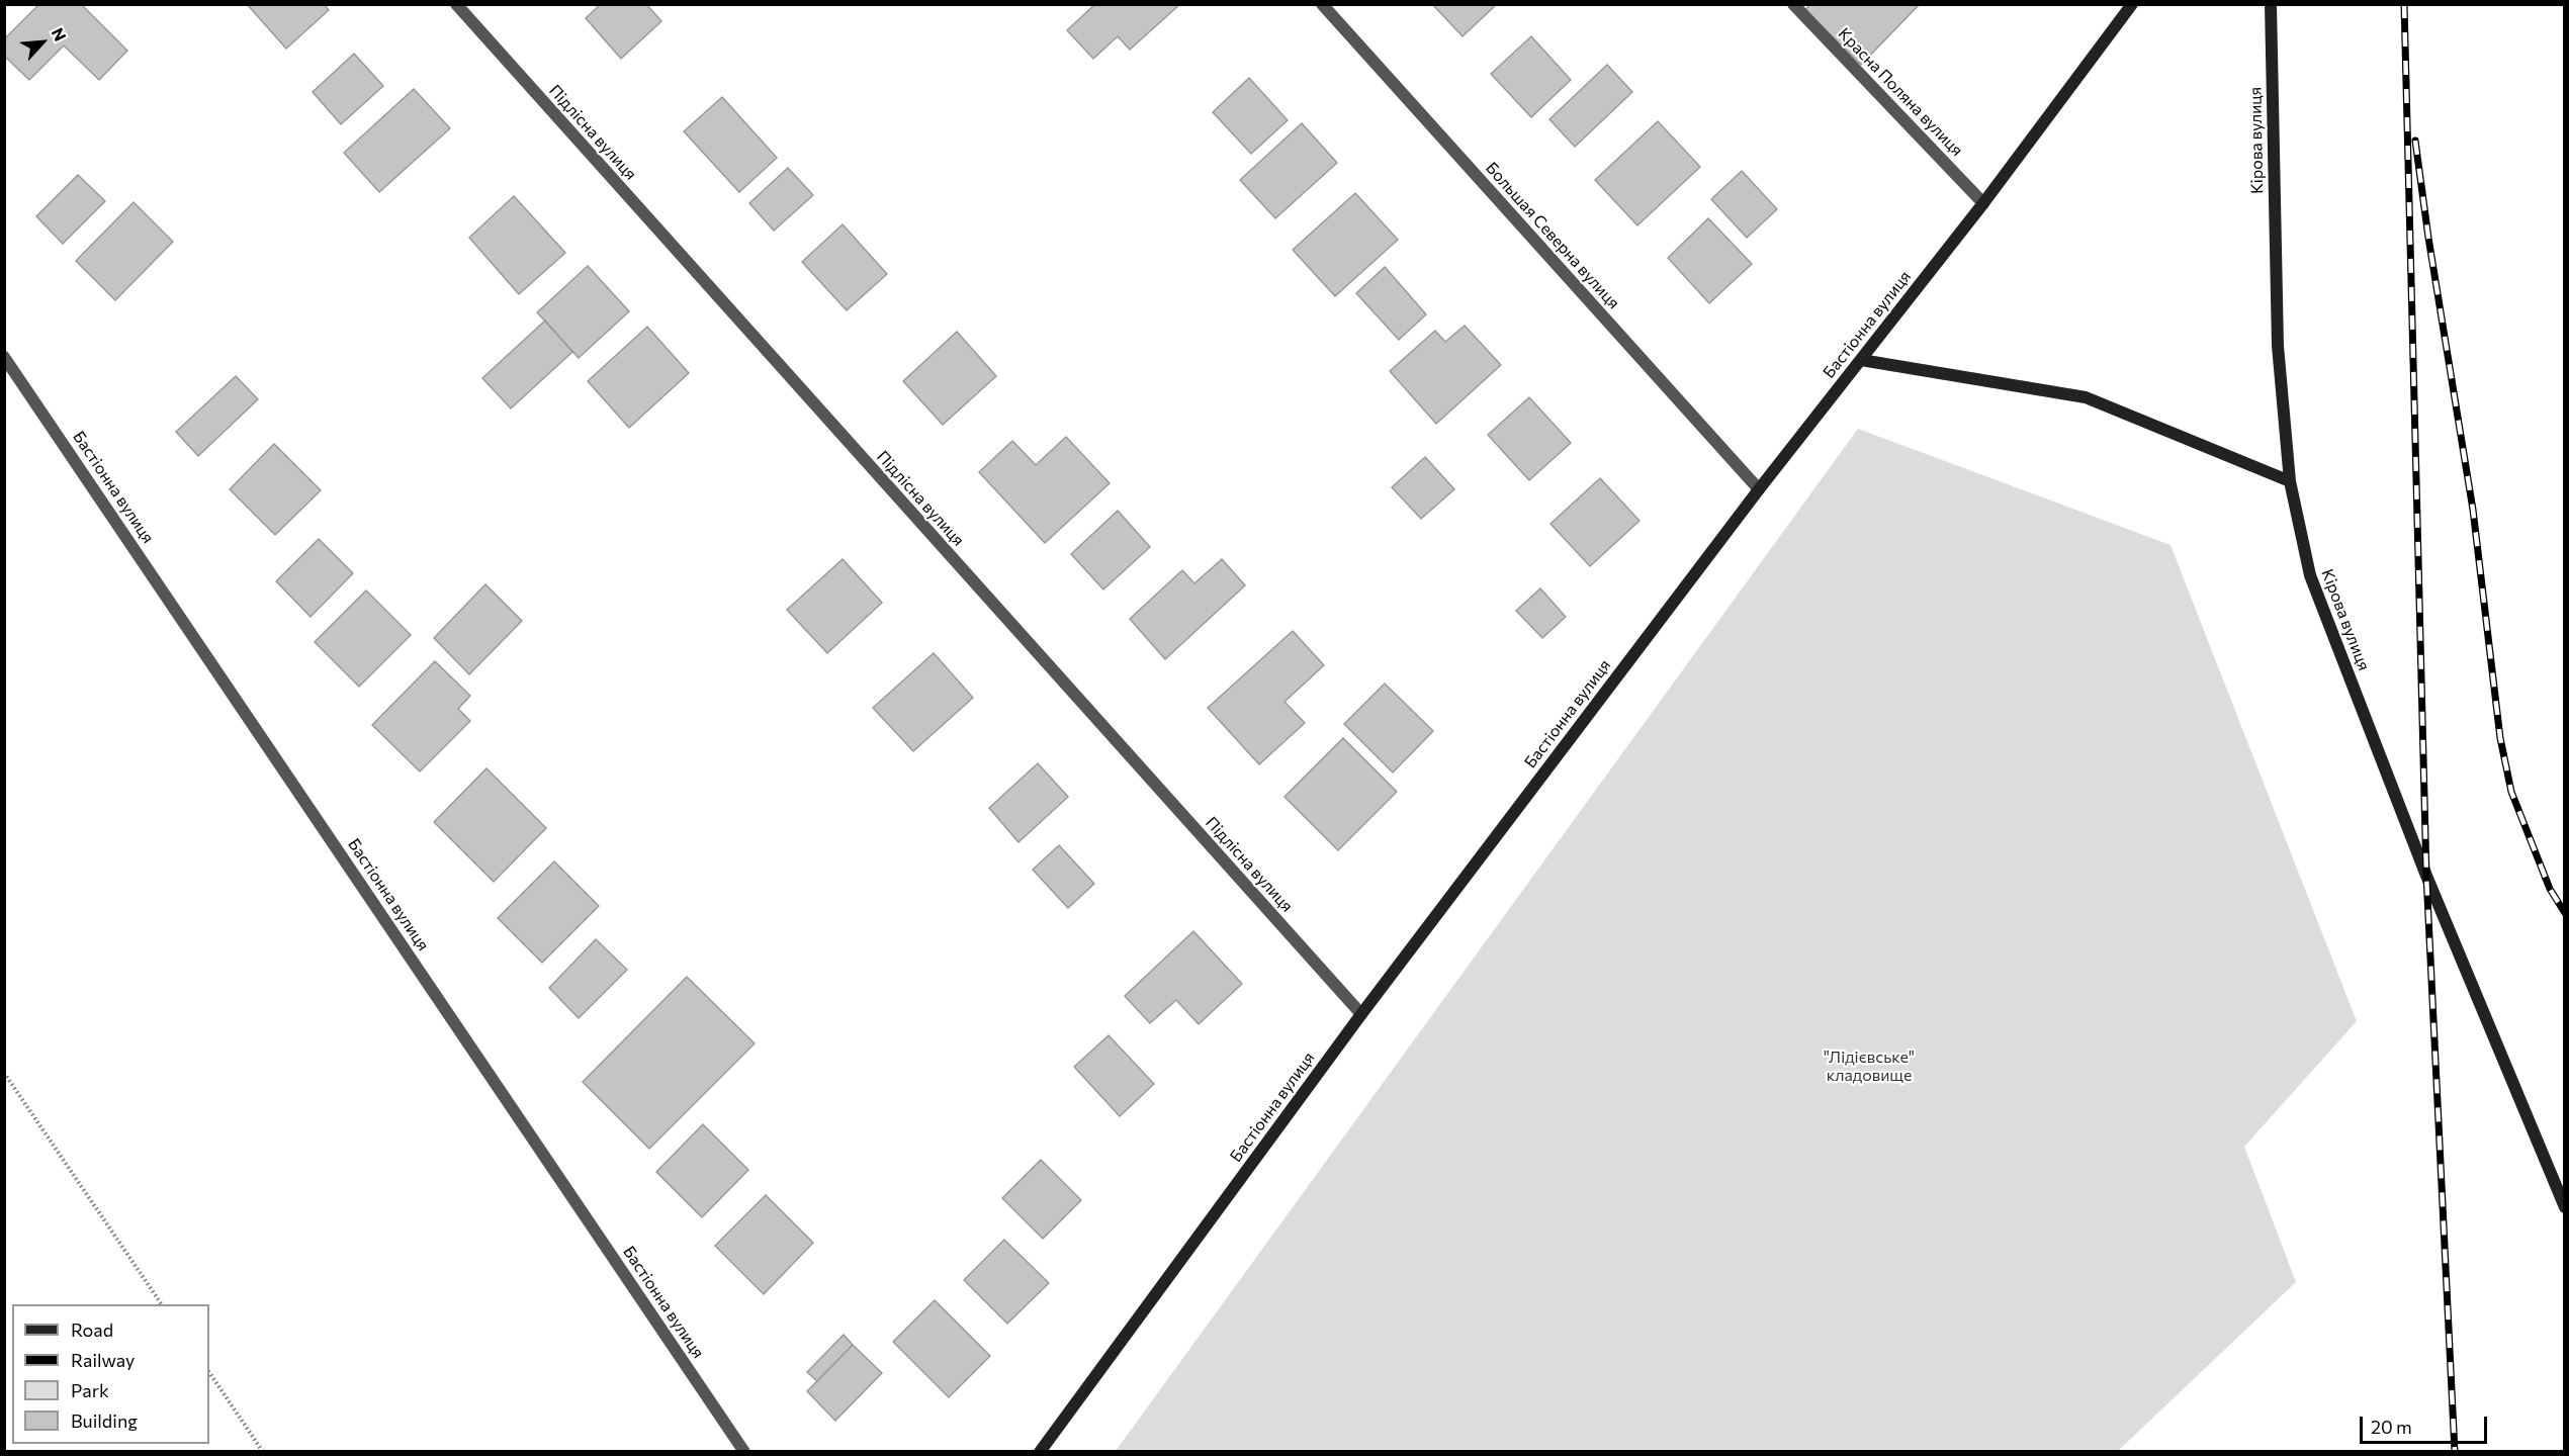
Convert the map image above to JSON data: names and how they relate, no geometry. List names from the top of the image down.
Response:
{
  "streets": {
    "main road": ["Кірова вулиця", "Бастіонна вулиця"],
    "street": ["Красна Поляна вулиця", "Підлісна вулиця", "Большая Северна вулиця"]
  },
  "crossings": [
    ["Красна Поляна вулиця", "Бастіонна вулиця"],
    ["Підлісна вулиця", "Бастіонна вулиця"],
    ["Большая Северна вулиця", "Бастіонна вулиця"]
  ],
  "parks": ["\"Лідієвське\" кладовище"],
  "legend": [
    "Road",
    "Railway",
    "Park",
    "Building"
  ],
  "scale_bar": "20 m",
  "north": "top right"
}
